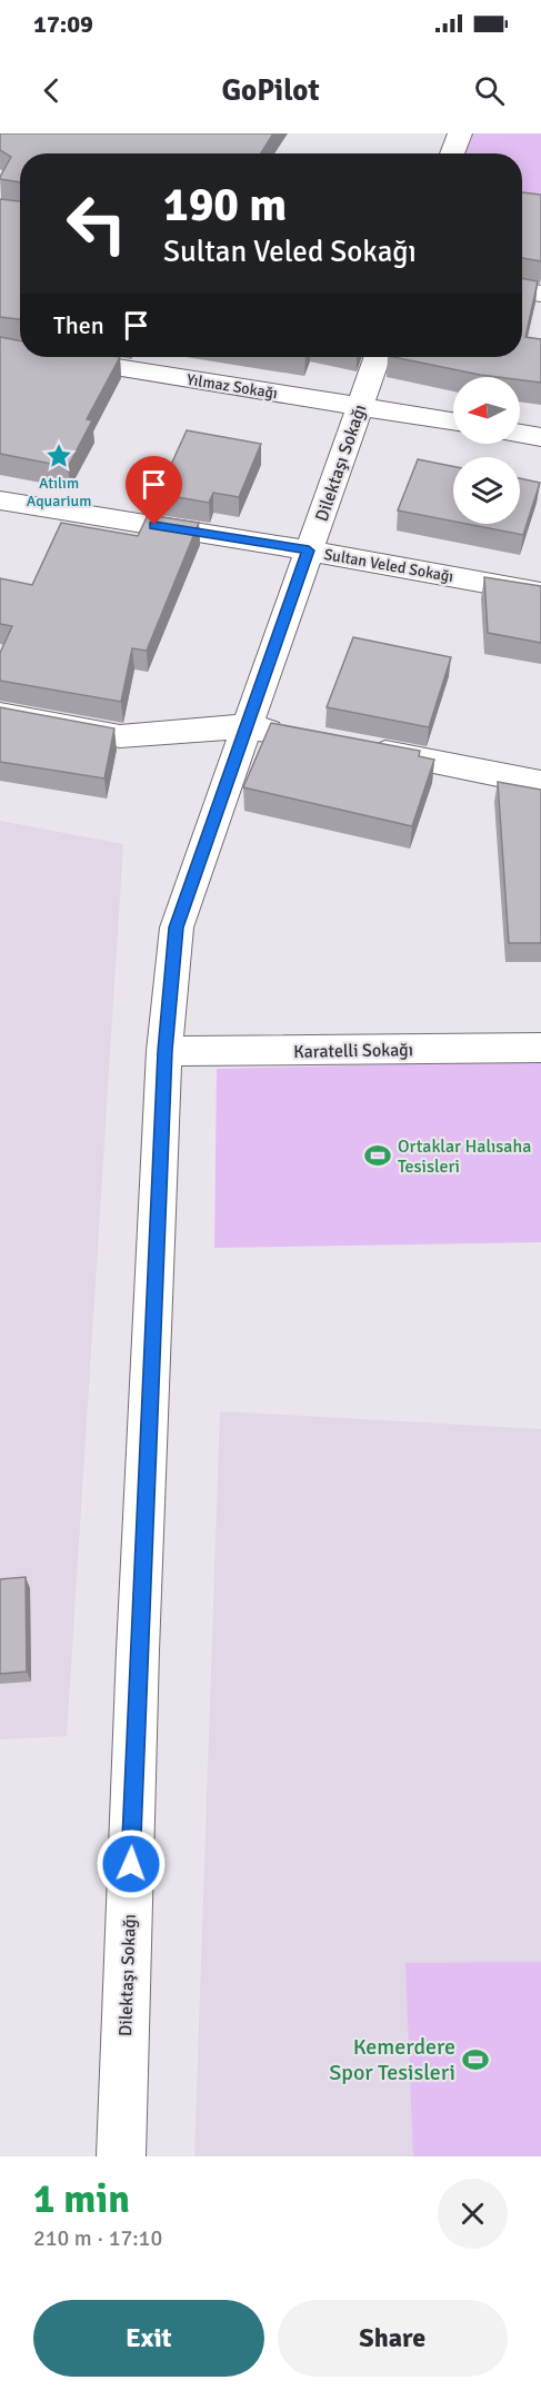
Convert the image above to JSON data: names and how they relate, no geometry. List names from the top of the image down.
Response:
{
  "streets": {
    "street": [
      "Yılmaz Sokağı",
      "Dilektaşı Sokağı",
      "Sultan Veled Sokağı",
      "Karatelli Sokağı"
    ]
  },
  "crossings": [
    ["Yılmaz Sokağı", "Dilektaşı Sokağı"],
    ["Dilektaşı Sokağı", "Sultan Veled Sokağı"],
    ["Dilektaşı Sokağı", "Karatelli Sokağı"]
  ],
  "places": {
    "place": ["Atılım Aquarium"],
    "sports": ["Ortaklar Halısaha Tesisleri", "Kemerdere Spor Tesisleri"]
  },
  "north": "left",
  "page": {
    "status": "17:09",
    "header": "GoPilot",
    "turn": ["190 m", "Sultan Veled Sokağı"],
    "then": "Then",
    "heading": ["1 min", "210 m · 17:10"],
    "buttons": ["Exit", "Share"]
  }
}
